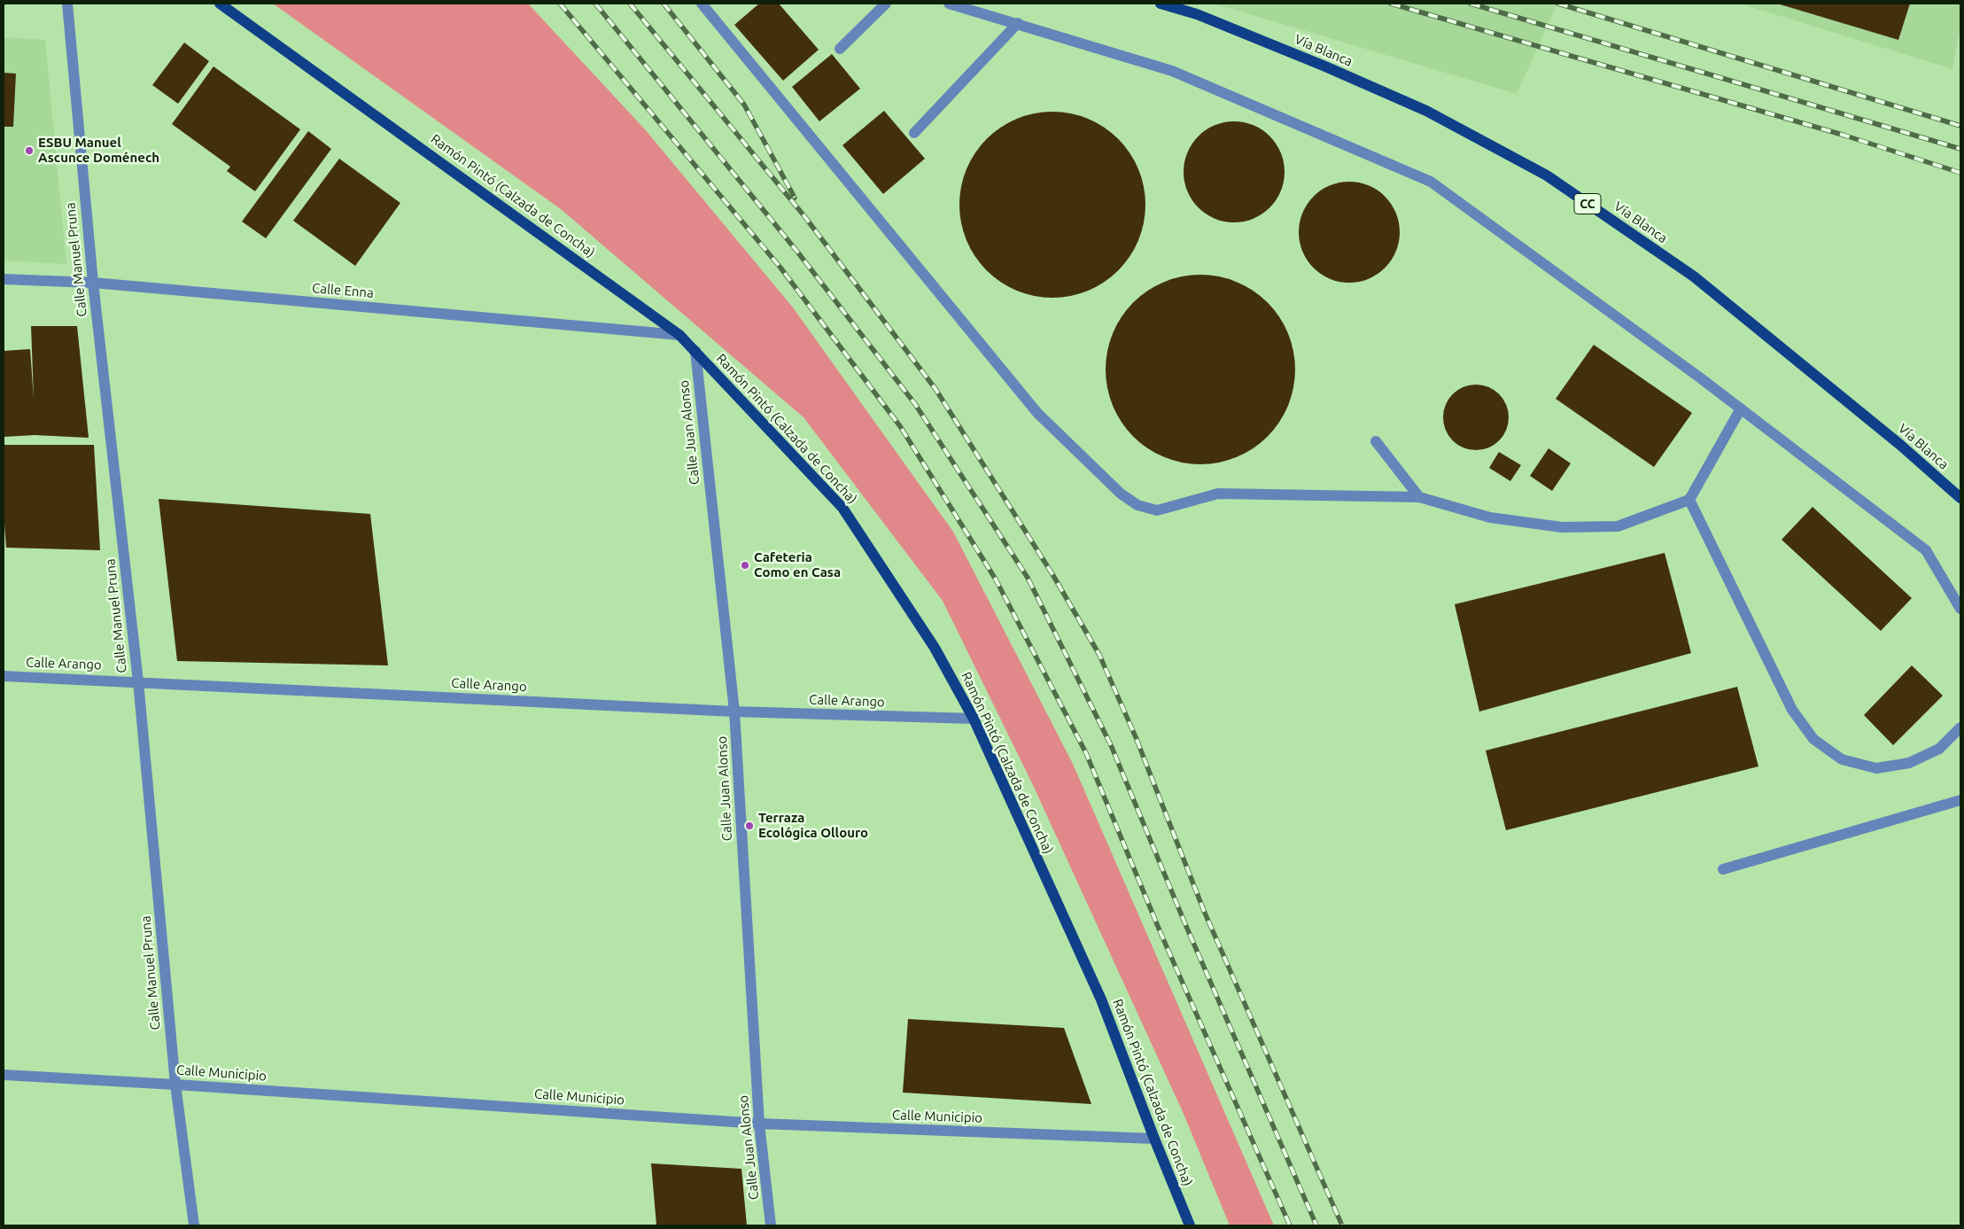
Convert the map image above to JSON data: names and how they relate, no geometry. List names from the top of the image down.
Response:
{
  "streets": {
    "main road": ["Vía Blanca", "Ramón Pintó (Calzada de Concha)", "CC"],
    "street": [
      "Calle Manuel Pruna",
      "Calle Enna",
      "Calle Juan Alonso",
      "Calle Arango",
      "Calle Municipio"
    ]
  },
  "crossings": [
    ["Ramón Pintó (Calzada de Concha)", "Calle Enna"],
    ["Ramón Pintó (Calzada de Concha)", "Calle Juan Alonso"],
    ["Ramón Pintó (Calzada de Concha)", "Calle Arango"],
    ["Ramón Pintó (Calzada de Concha)", "Calle Municipio"],
    ["Calle Manuel Pruna", "Calle Enna"],
    ["Calle Manuel Pruna", "Calle Arango"],
    ["Calle Manuel Pruna", "Calle Municipio"],
    ["Calle Juan Alonso", "Calle Arango"],
    ["Calle Juan Alonso", "Calle Municipio"]
  ],
  "places": ["ESBU Manuel Ascunce Doménech", "Cafeteria Como en Casa", "Terraza Ecológica Ollouro"]
}
